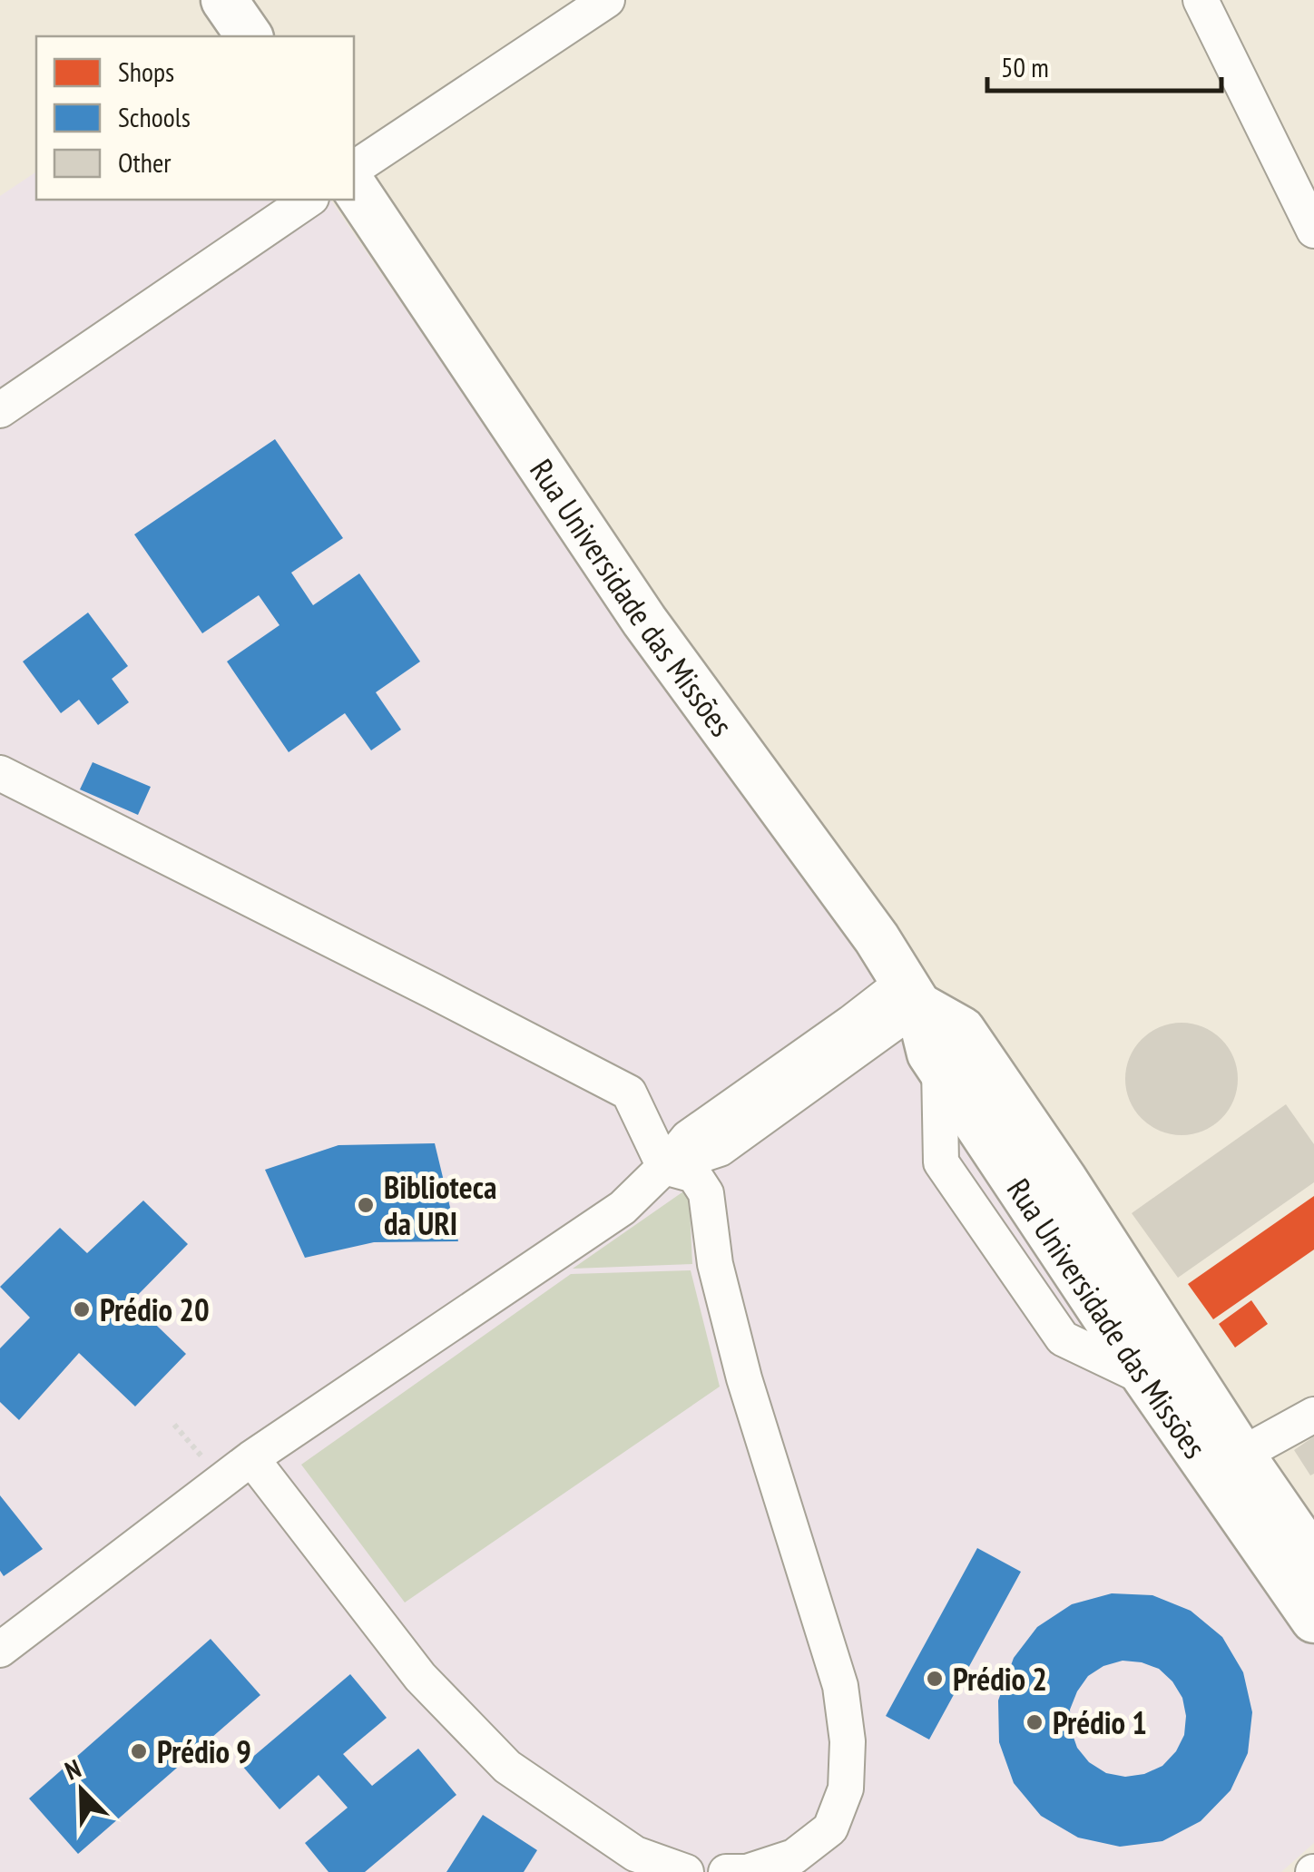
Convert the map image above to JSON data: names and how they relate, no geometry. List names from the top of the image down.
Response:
{
  "streets": {
    "main road": ["Rua Universidade das Missões"]
  },
  "places": [
    "Biblioteca da URI",
    "Prédio 20",
    "Prédio 2",
    "Prédio 1",
    "Prédio 9"
  ],
  "legend": ["Shops", "Schools", "Other"],
  "scale_bar": "50 m",
  "north": "top left"
}
